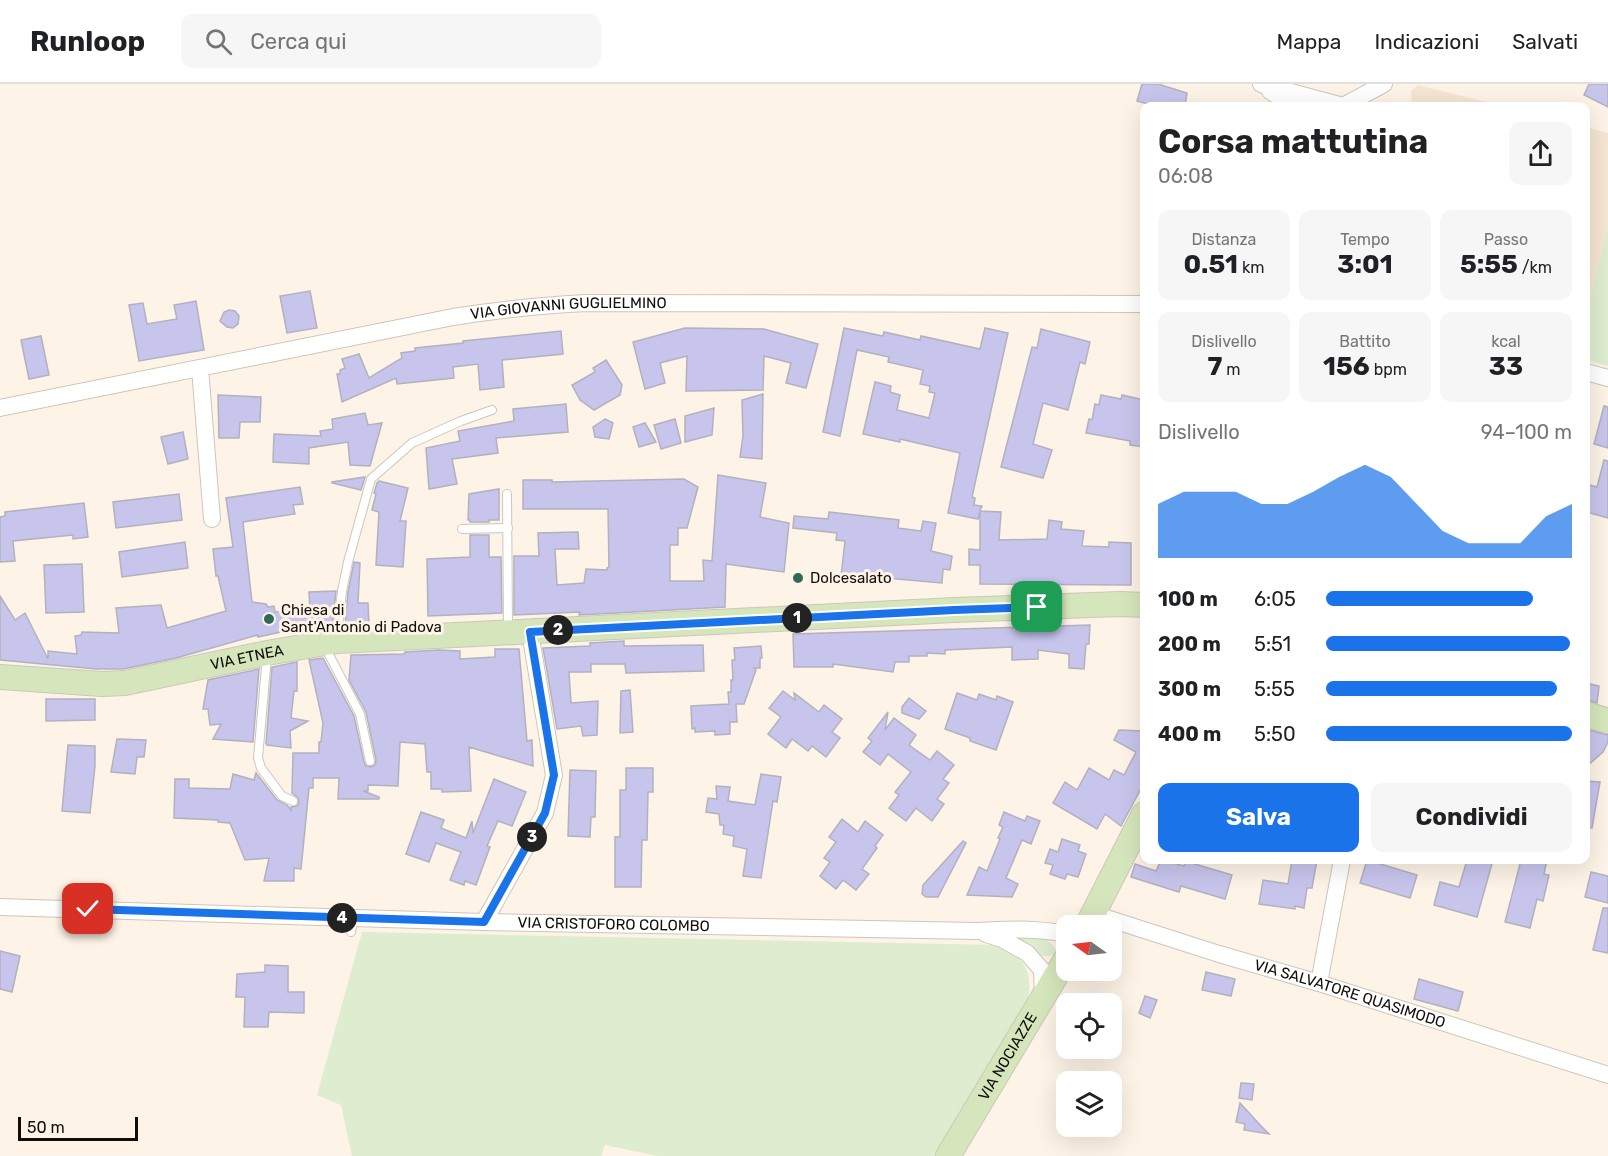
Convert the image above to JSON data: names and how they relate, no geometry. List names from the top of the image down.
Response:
{
  "streets": {
    "main road": ["VIA ETNEA", "VIA NOCIAZZE"],
    "street": ["VIA GIOVANNI GUGLIELMINO", "VIA CRISTOFORO COLOMBO", "VIA SALVATORE QUASIMODO"]
  },
  "places": ["Dolcesalato", "Chiesa di Sant'Antonio di Padova"],
  "scale_bar": "50 m",
  "north": "left",
  "page": {
    "header": "Runloop",
    "search": "Cerca qui",
    "nav": ["Mappa", "Indicazioni", "Salvati"],
    "heading": ["Corsa mattutina", "06:08"],
    "stats": [
      ["Distanza", "0.51 km"],
      ["Tempo", "3:01"],
      ["Passo", "5:55 /km"],
      ["Dislivello", "7 m"],
      ["Battito", "156 bpm"],
      ["kcal", "33"]
    ],
    "chart": ["Dislivello", "94–100 m"],
    "list": [
      {
        "name": "100 m",
        "note": "6:05"
      },
      {
        "name": "200 m",
        "note": "5:51"
      },
      {
        "name": "300 m",
        "note": "5:55"
      },
      {
        "name": "400 m",
        "note": "5:50"
      }
    ],
    "pins": [
      "1",
      "2",
      "3",
      "4"
    ],
    "buttons": ["Salva", "Condividi"],
    "scale": "50 m"
  }
}
